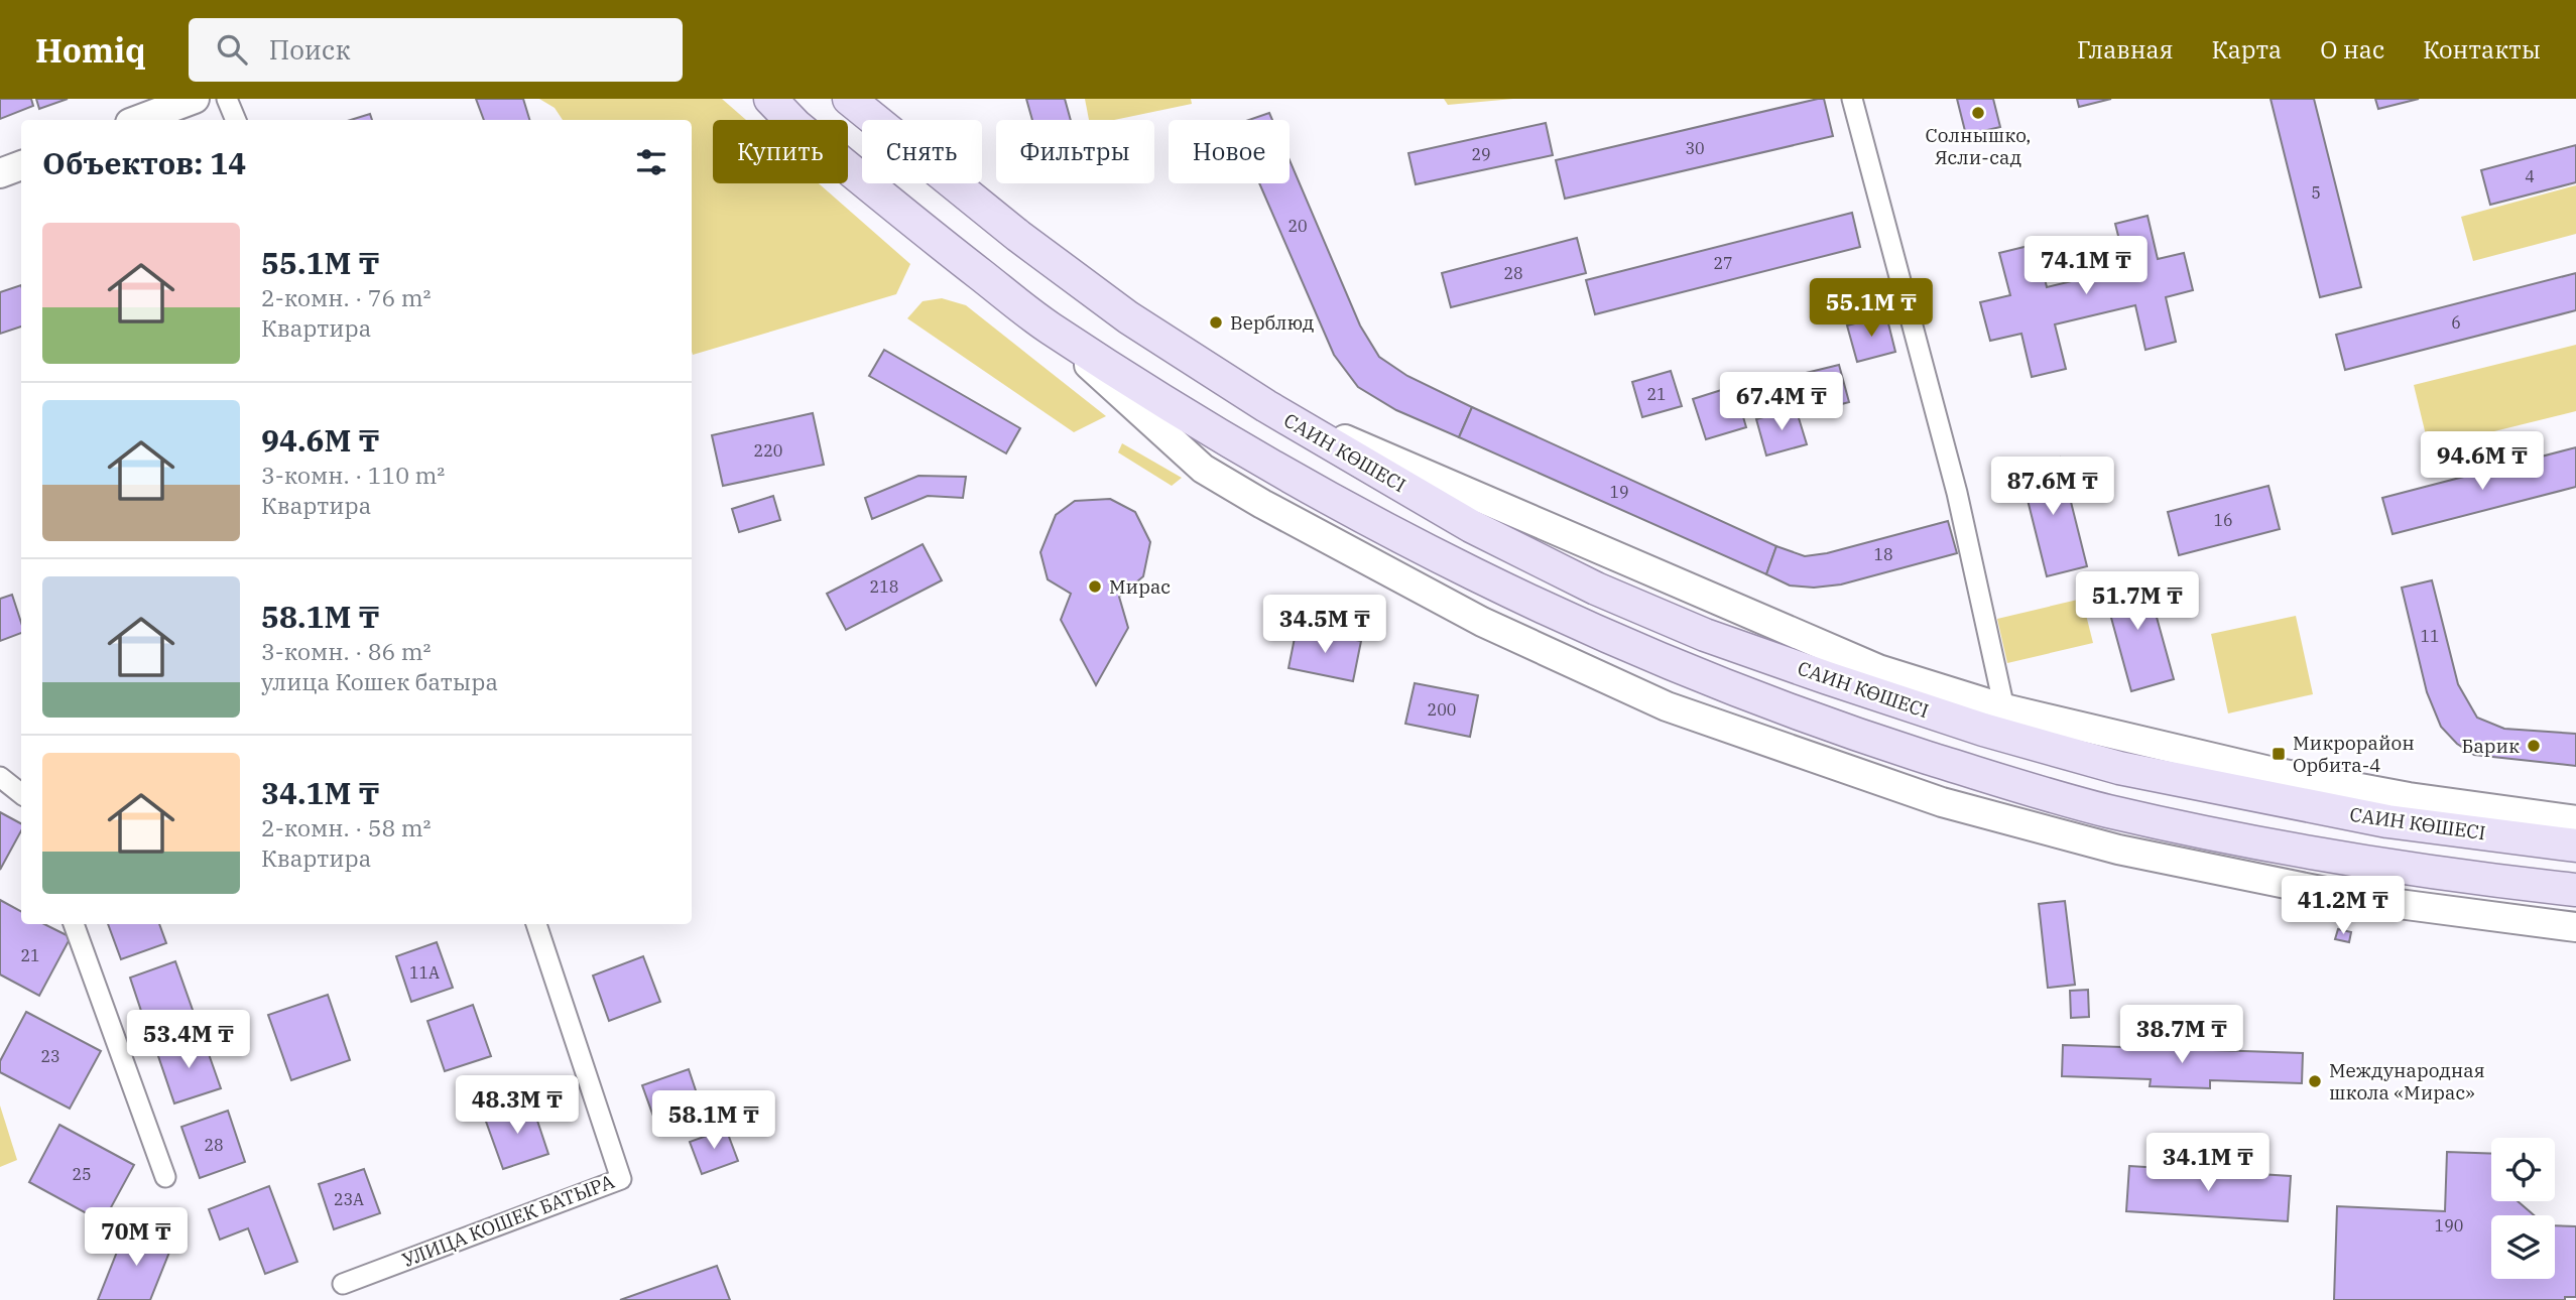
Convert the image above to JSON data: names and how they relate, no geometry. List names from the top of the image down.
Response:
{
  "streets": {
    "main road": ["САИН КӨШЕСІ"],
    "street": ["УЛИЦА КОШЕК БАТЫРА"]
  },
  "places": {
    "other": [
      "Солнышко, Ясли-сад",
      "Верблюд",
      "Мирас",
      "Барик",
      "Международная школа «Мирас»"
    ],
    "transit": ["Микрорайон Орбита-4"]
  },
  "house_numbers": [
    "30",
    "29",
    "4",
    "5",
    "20",
    "27",
    "28",
    "6",
    "21",
    "220",
    "19",
    "16",
    "18",
    "218",
    "11",
    "200",
    "21",
    "11А",
    "23",
    "28",
    "25",
    "23А",
    "190"
  ],
  "page": {
    "header": "Homiq",
    "search": "Поиск",
    "nav": [
      "Главная",
      "Карта",
      "О нас",
      "Контакты"
    ],
    "chip": [
      "Купить",
      "Снять",
      "Фильтры",
      "Новое"
    ],
    "heading": "Объектов: 14",
    "list": [
      {
        "name": "55.1M ₸",
        "note": "2-комн. · 76 m² · Квартира"
      },
      {
        "name": "94.6M ₸",
        "note": "3-комн. · 110 m² · Квартира"
      },
      {
        "name": "58.1M ₸",
        "note": "3-комн. · 86 m² · улица Кошек батыра"
      },
      {
        "name": "34.1M ₸",
        "note": "2-комн. · 58 m² · Квартира"
      }
    ],
    "price": [
      "74.1M ₸",
      "55.1M ₸",
      "67.4M ₸",
      "94.6M ₸",
      "87.6M ₸",
      "51.7M ₸",
      "34.5M ₸",
      "41.2M ₸",
      "38.7M ₸",
      "53.4M ₸",
      "48.3M ₸",
      "58.1M ₸",
      "34.1M ₸",
      "70M ₸"
    ]
  }
}
